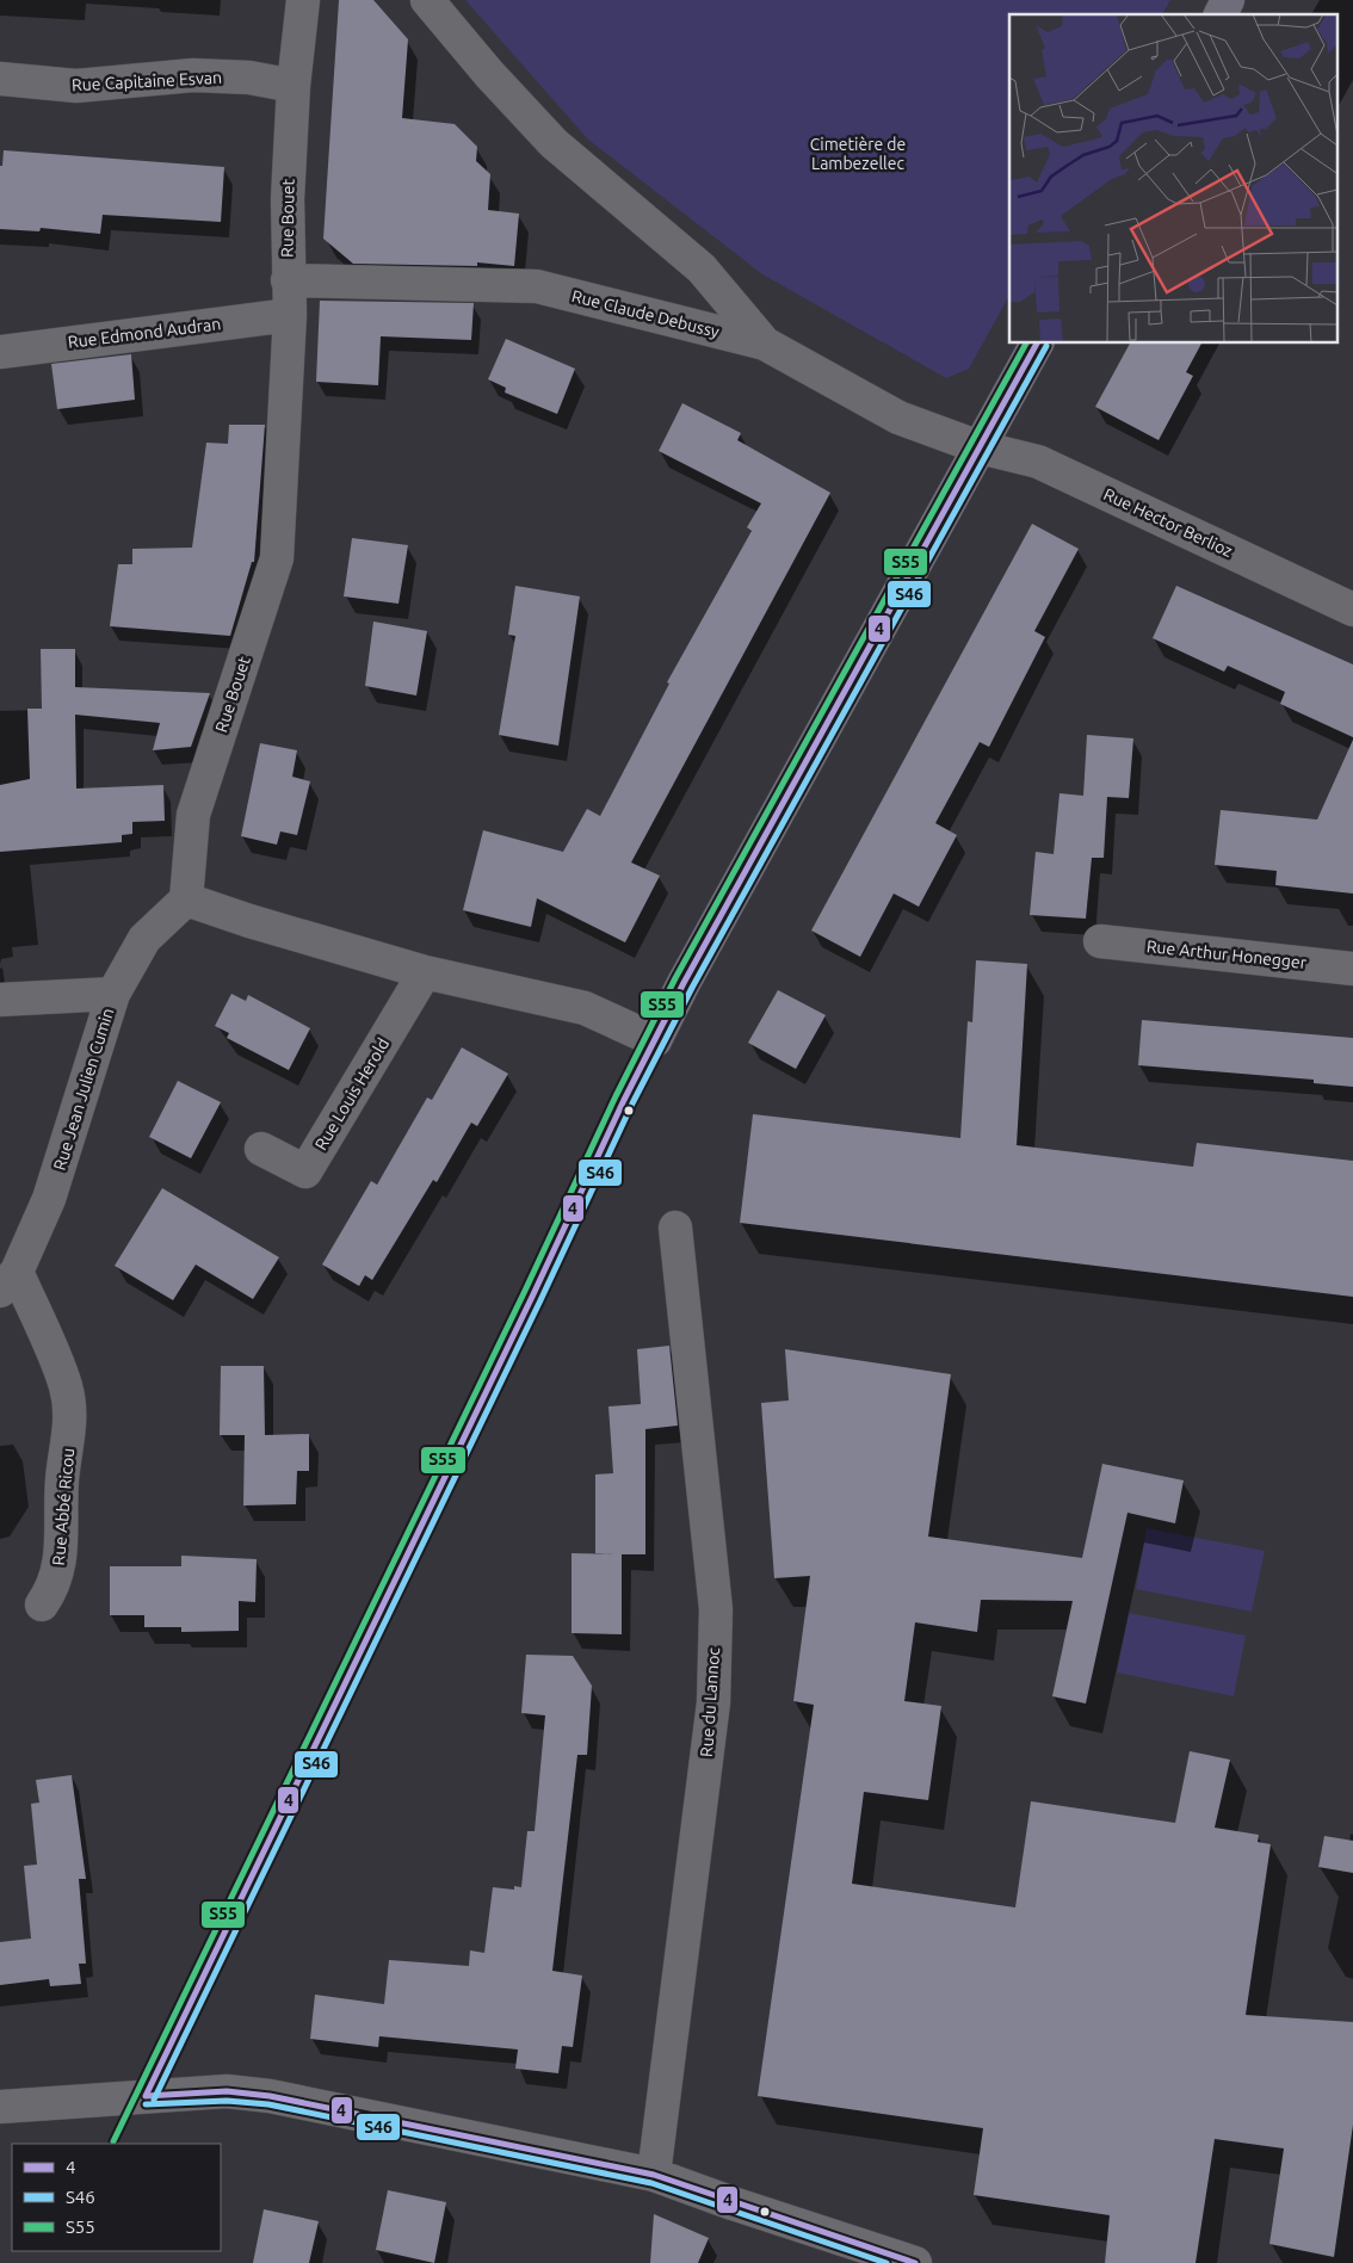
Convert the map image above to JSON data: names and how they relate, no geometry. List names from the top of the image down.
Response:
{
  "streets": {
    "street": [
      "Rue Capitaine Esvan",
      "Rue Bouet",
      "Rue Claude Debussy",
      "Rue Edmond Audran",
      "Rue Hector Berlioz",
      "Rue Arthur Honegger",
      "Rue Jean Julien Cumin",
      "Rue Louis Herold",
      "Rue Abbé Ricou",
      "Rue du Lannoc"
    ]
  },
  "crossings": [
    ["Rue Capitaine Esvan", "Rue Bouet"],
    ["Rue Bouet", "Rue Claude Debussy"],
    ["Rue Bouet", "Rue Edmond Audran"],
    ["Rue Bouet", "Rue Jean Julien Cumin"],
    ["Rue Claude Debussy", "Rue Hector Berlioz"],
    ["Rue Jean Julien Cumin", "Rue Abbé Ricou"]
  ],
  "parks": ["Cimetière de Lambezellec"],
  "lines": ["transit line 4", "transit line S55", "transit line S46"],
  "legend": ["4", "S46", "S55"]
}
